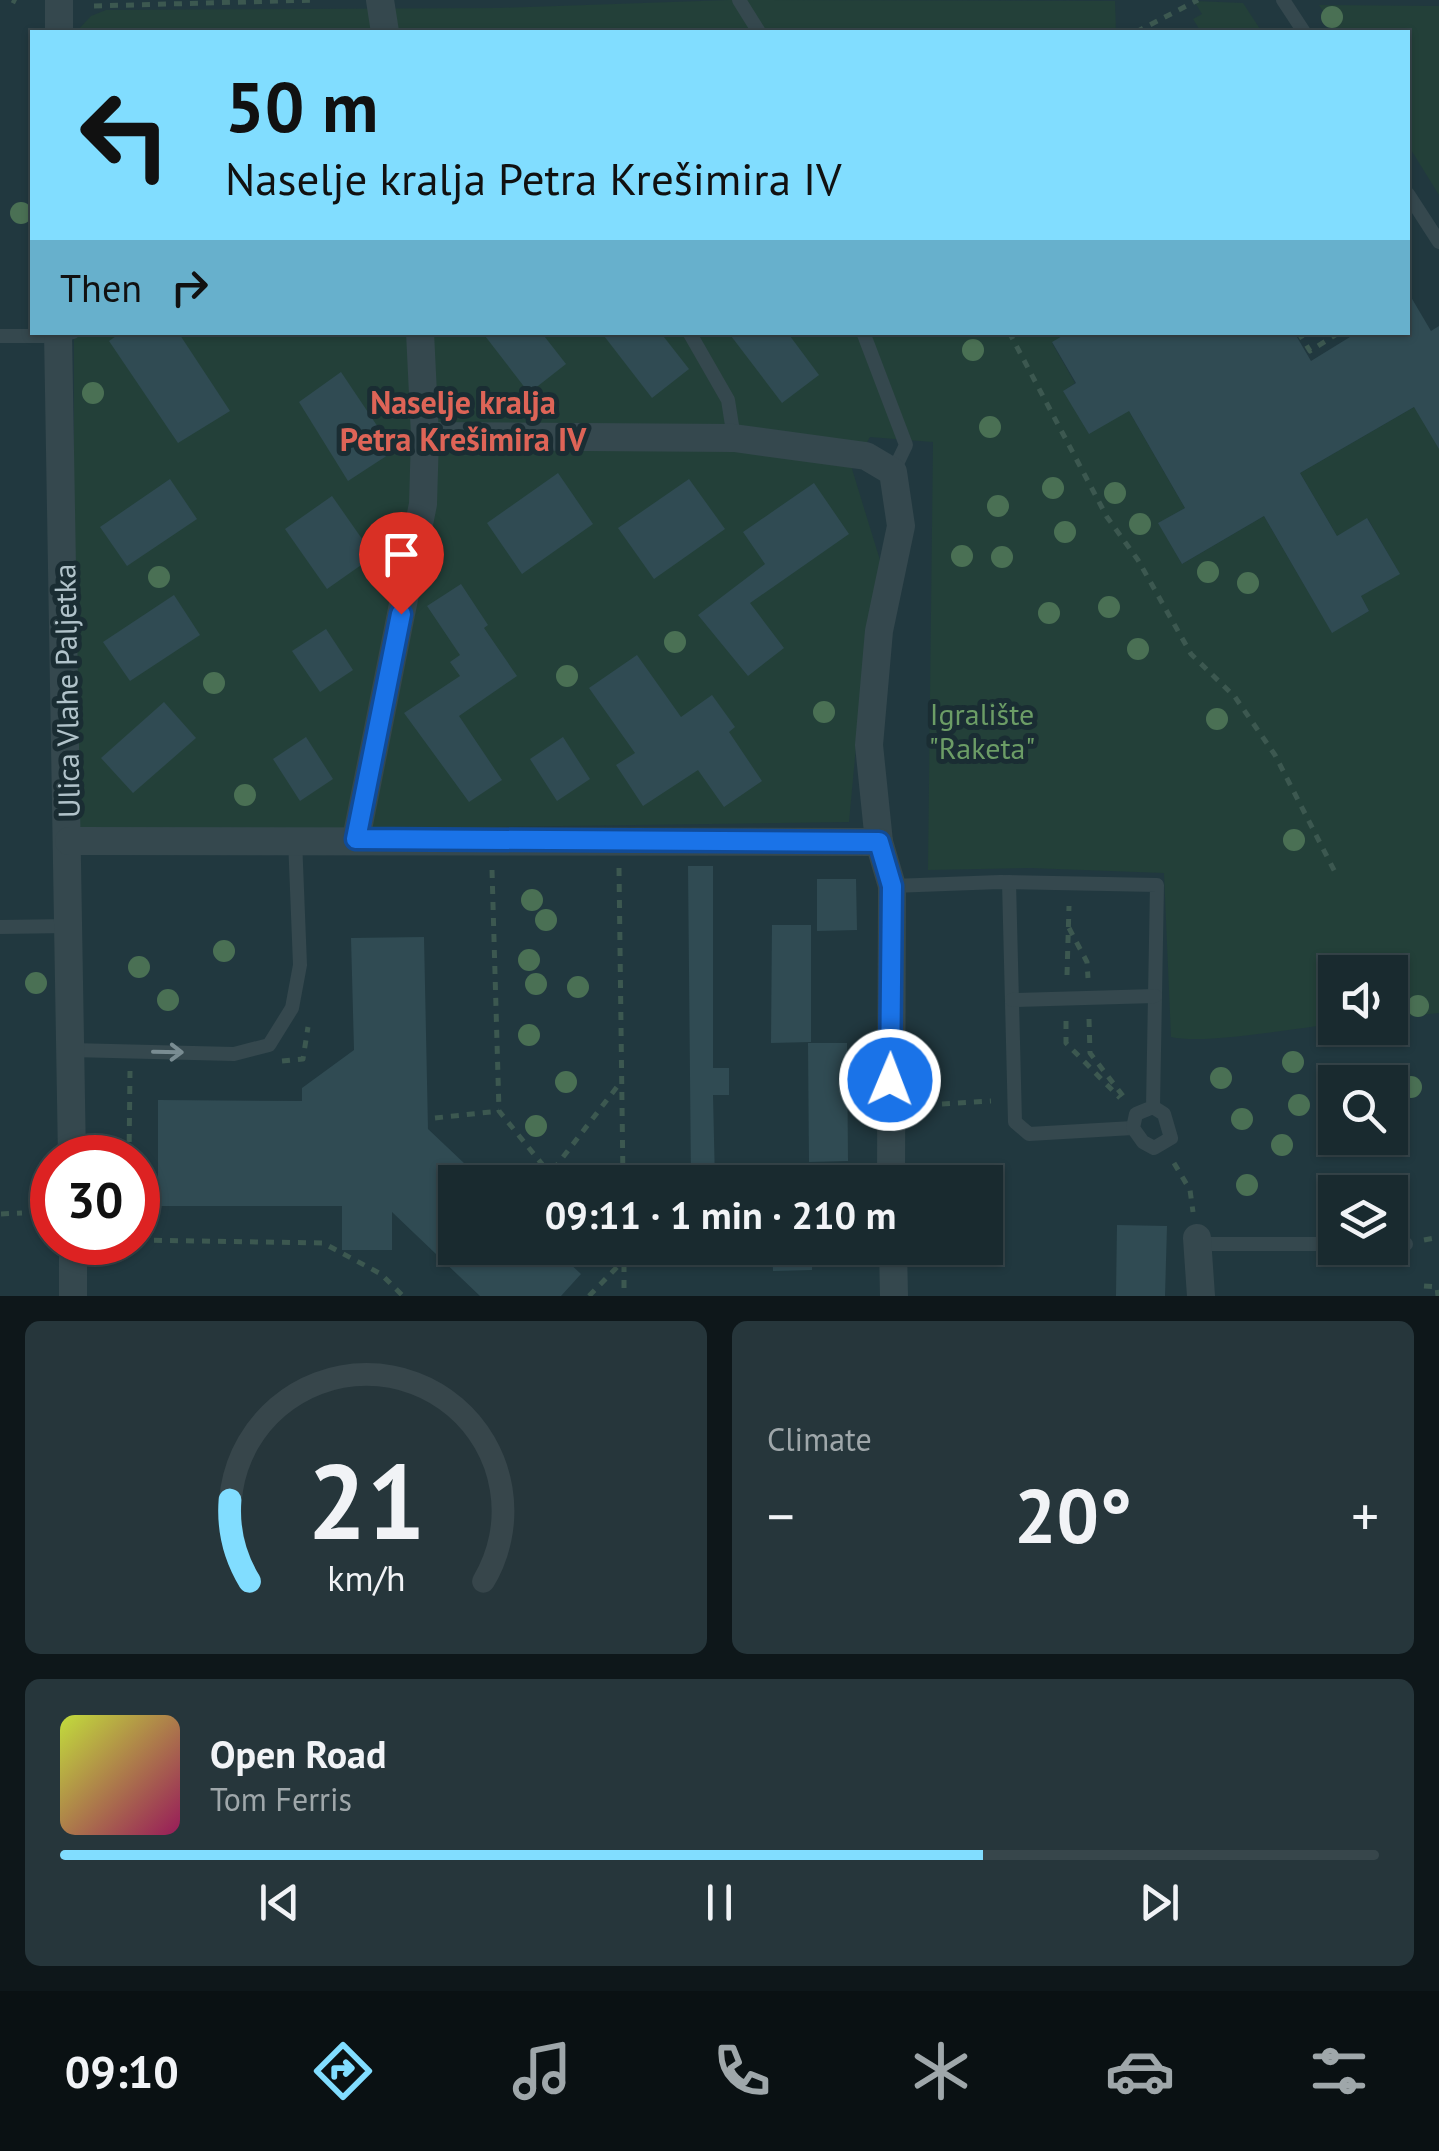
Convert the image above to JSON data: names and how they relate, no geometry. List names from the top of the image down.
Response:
{
  "streets": {
    "street": ["Ulica Vlahe Paljetka"]
  },
  "districts": ["Naselje kralja Petra Krešimira IV"],
  "parks": ["Igralište \"Raketa\""],
  "page": {
    "turn": ["50 m", "Naselje kralja Petra Krešimira IV"],
    "then": "Then",
    "limit": "30",
    "trip": "09:11 · 1 min · 210 m",
    "tile": "Climate",
    "heat": ["−", "20°", "+"],
    "song": ["Open Road", "Tom Ferris"],
    "tabs": "09:10",
    "gauge": ["21", "km/h"]
  }
}
